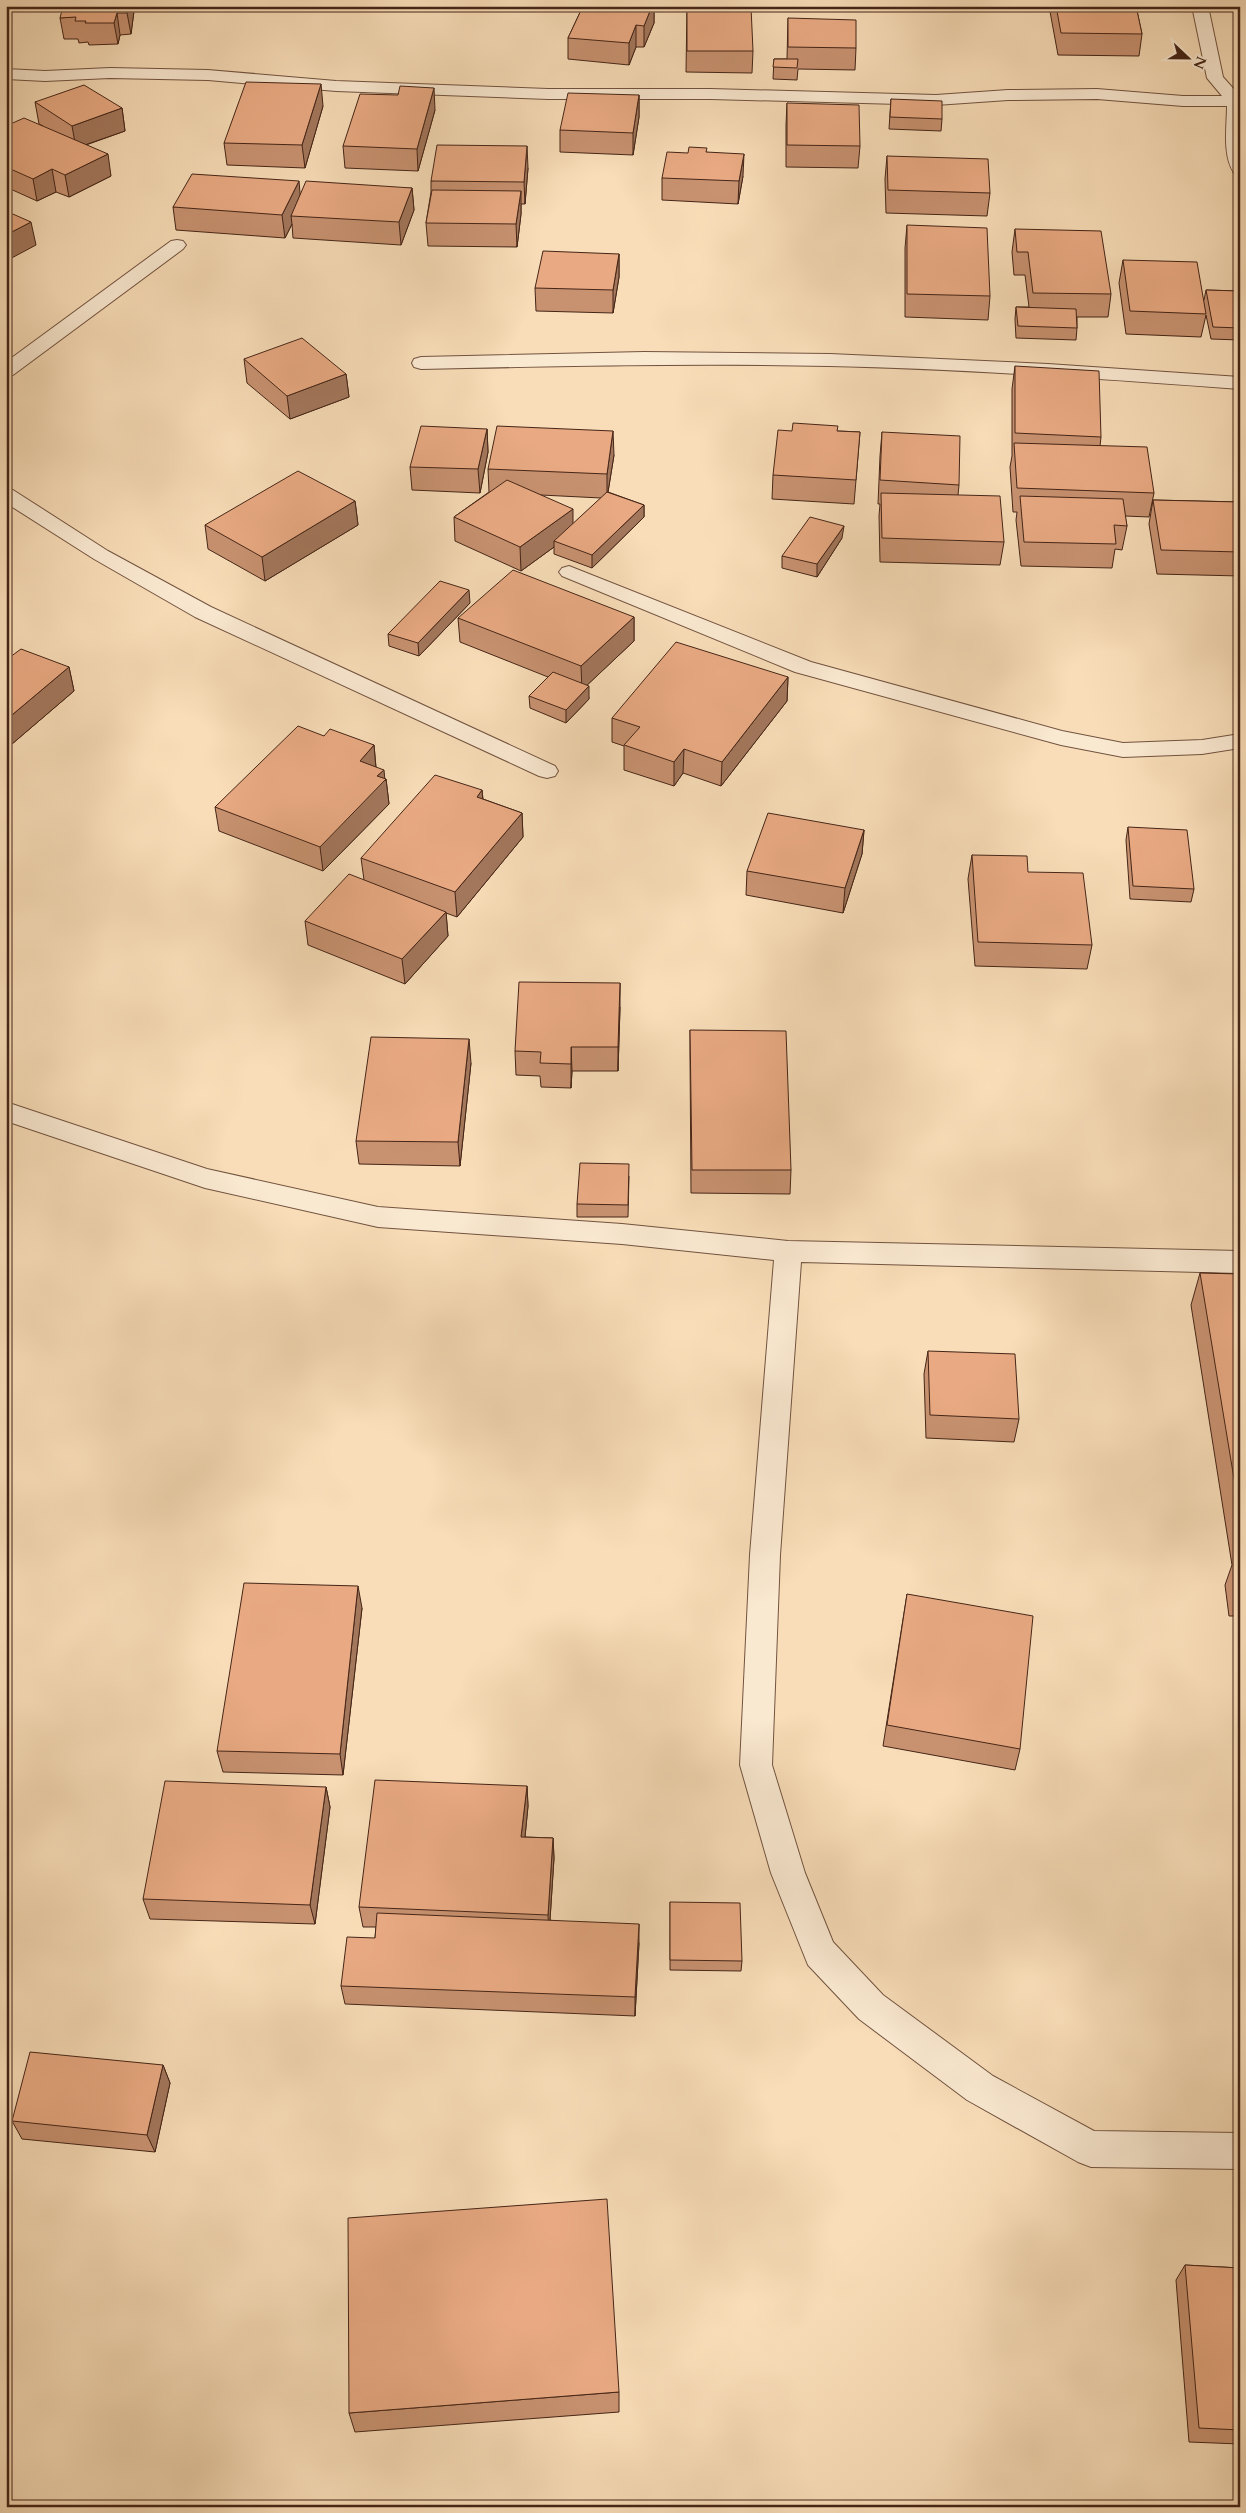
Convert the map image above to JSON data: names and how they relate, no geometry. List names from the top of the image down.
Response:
{
  "north": "right"
}
